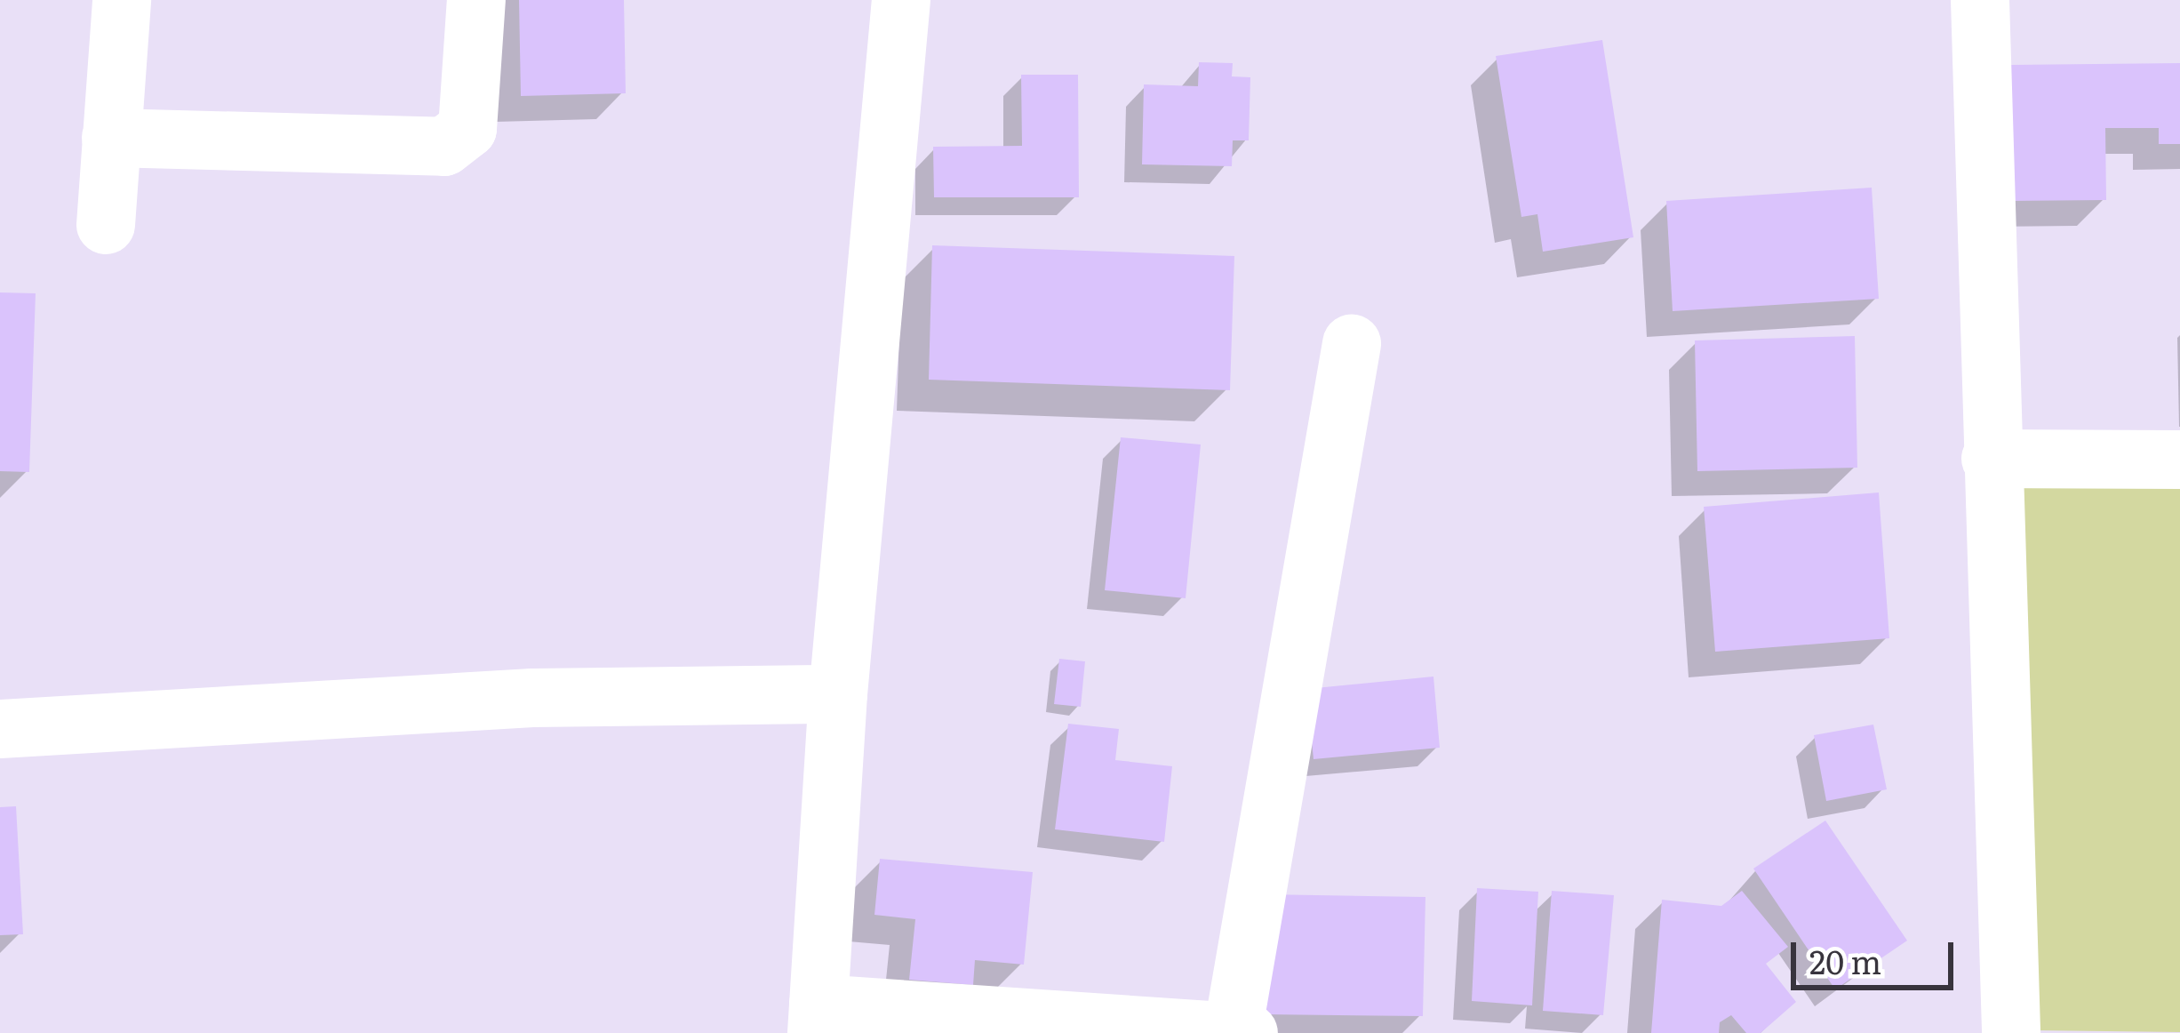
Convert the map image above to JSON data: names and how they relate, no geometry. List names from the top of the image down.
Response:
{
  "scale_bar": "20 m"
}
